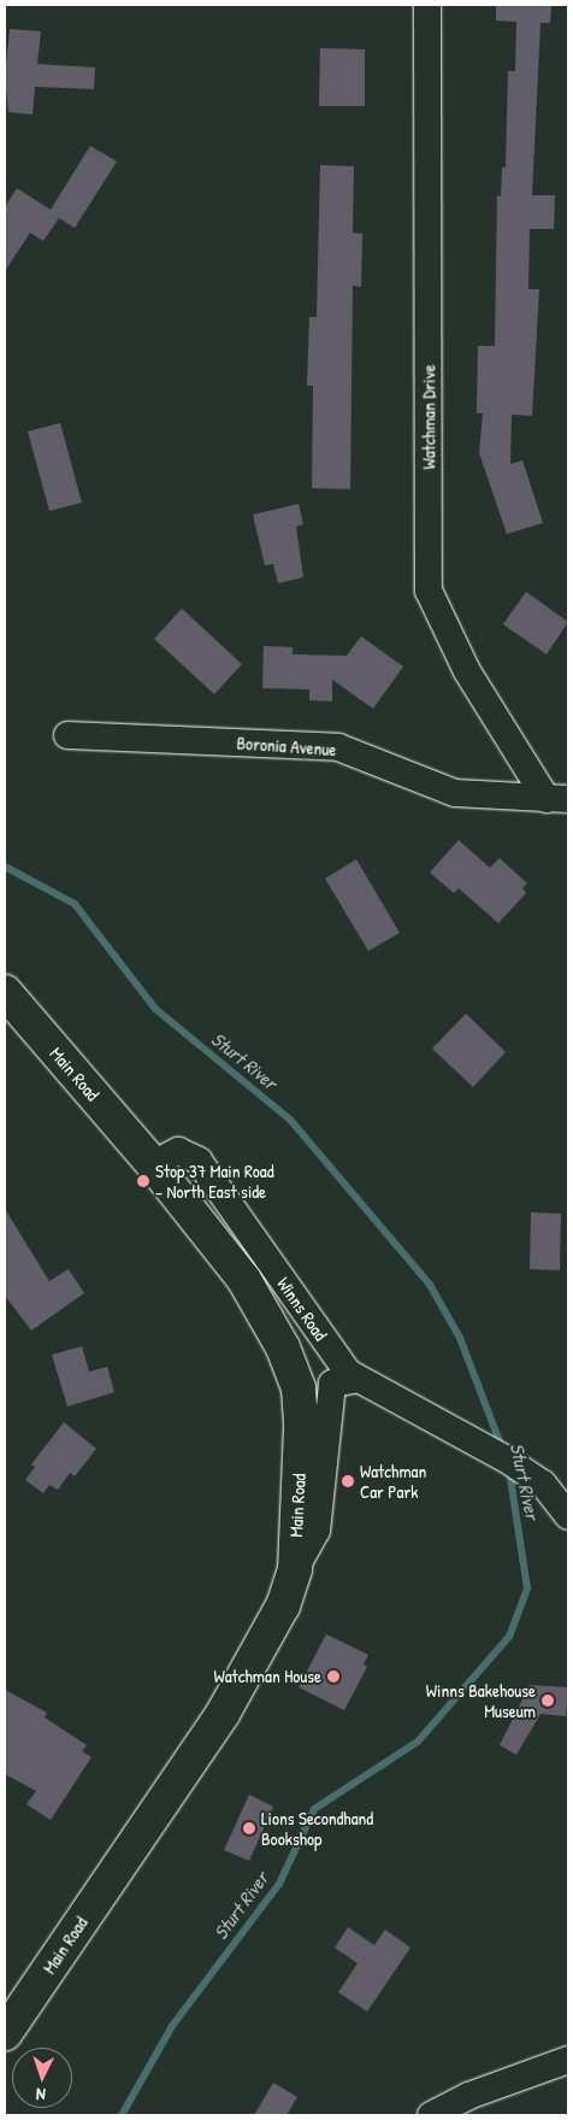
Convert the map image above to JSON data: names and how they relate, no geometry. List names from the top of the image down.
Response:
{
  "streets": {
    "main road": ["Main Road"],
    "street": ["Watchman Drive", "Boronia Avenue", "Winns Road"]
  },
  "crossings": [
    ["Watchman Drive", "Boronia Avenue"],
    ["Main Road", "Winns Road"]
  ],
  "water": ["Sturt River"],
  "places": [
    "Stop 37 Main Road - North East side",
    "Watchman Car Park",
    "Watchman House",
    "Winns Bakehouse Museum",
    "Lions Secondhand Bookshop"
  ],
  "north": "bottom"
}
